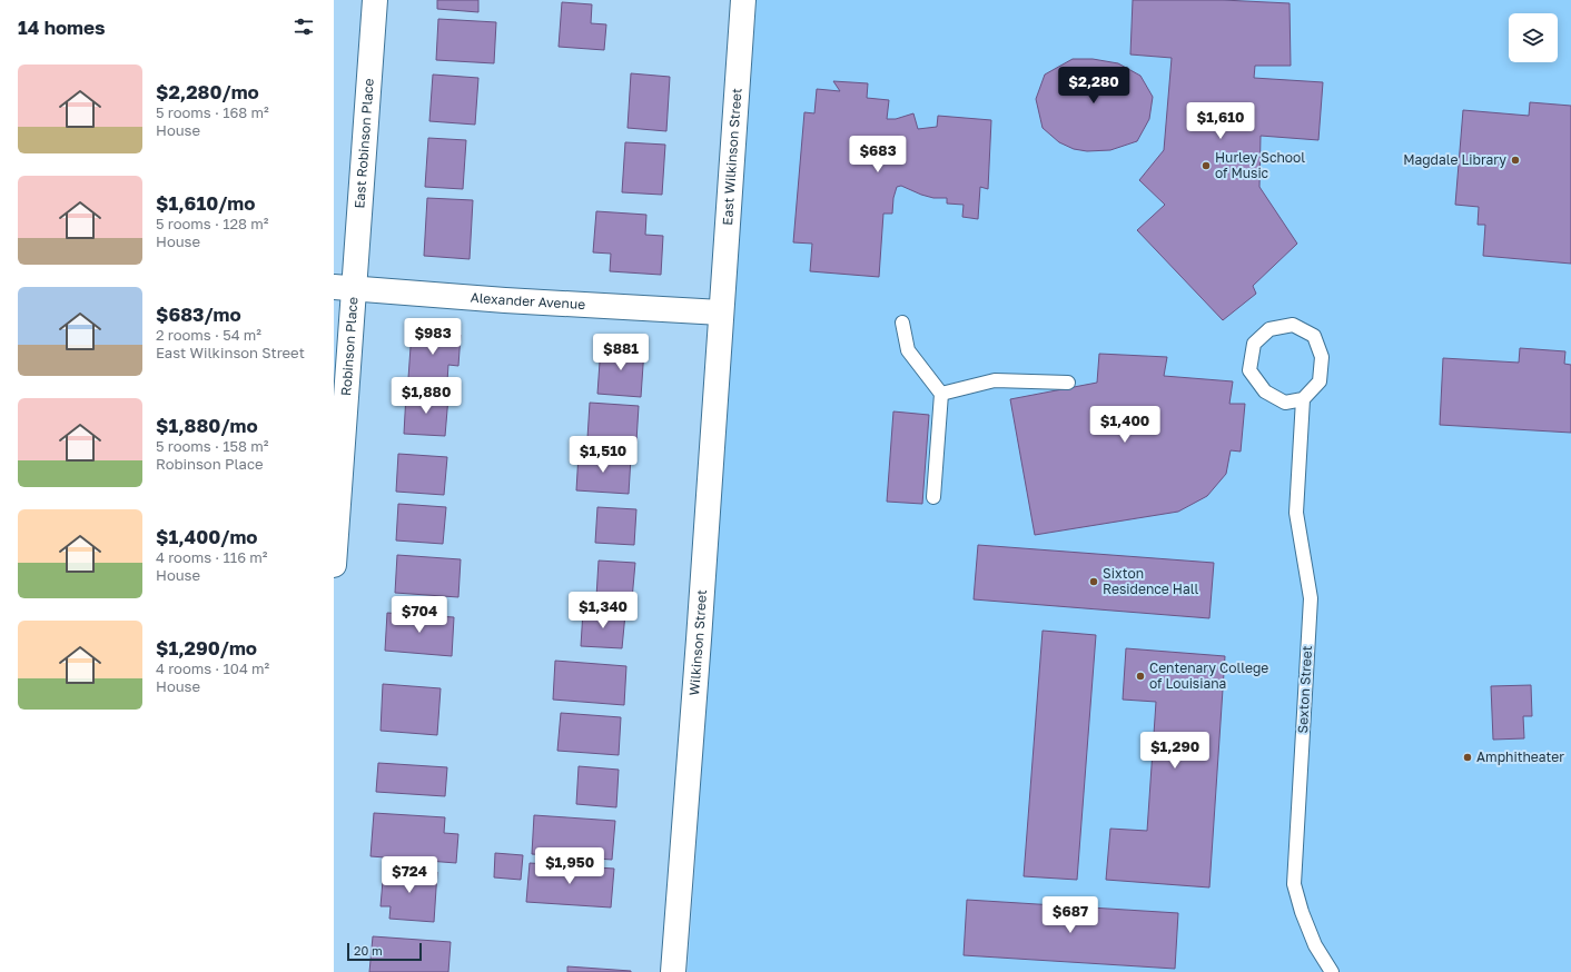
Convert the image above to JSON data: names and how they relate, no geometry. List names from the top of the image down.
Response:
{
  "streets": {
    "street": [
      "East Robinson Place",
      "East Wilkinson Street",
      "Alexander Avenue",
      "Robinson Place",
      "Wilkinson Street"
    ],
    "lane": ["Sexton Street"]
  },
  "crossings": [
    ["East Robinson Place", "Alexander Avenue"],
    ["East Robinson Place", "Robinson Place"],
    ["East Wilkinson Street", "Alexander Avenue"],
    ["East Wilkinson Street", "Wilkinson Street"],
    ["Alexander Avenue", "Robinson Place"],
    ["Alexander Avenue", "Wilkinson Street"]
  ],
  "places": [
    "Magdale Library",
    "Hurley School of Music",
    "Sixton Residence Hall",
    "Centenary College of Louisiana",
    "Amphitheater"
  ],
  "scale_bar": "20 m",
  "page": {
    "heading": "14 homes",
    "list": [
      {
        "name": "$2,280/mo",
        "note": "5 rooms · 168 m² · House"
      },
      {
        "name": "$1,610/mo",
        "note": "5 rooms · 128 m² · House"
      },
      {
        "name": "$683/mo",
        "note": "2 rooms · 54 m² · East Wilkinson Street"
      },
      {
        "name": "$1,880/mo",
        "note": "5 rooms · 158 m² · Robinson Place"
      },
      {
        "name": "$1,400/mo",
        "note": "4 rooms · 116 m² · House"
      },
      {
        "name": "$1,290/mo",
        "note": "4 rooms · 104 m² · House"
      }
    ],
    "price": [
      "$2,280",
      "$1,610",
      "$683",
      "$983",
      "$881",
      "$1,880",
      "$1,400",
      "$1,510",
      "$1,340",
      "$704",
      "$1,290",
      "$1,950",
      "$724",
      "$687"
    ],
    "scale": "20 m"
  }
}
